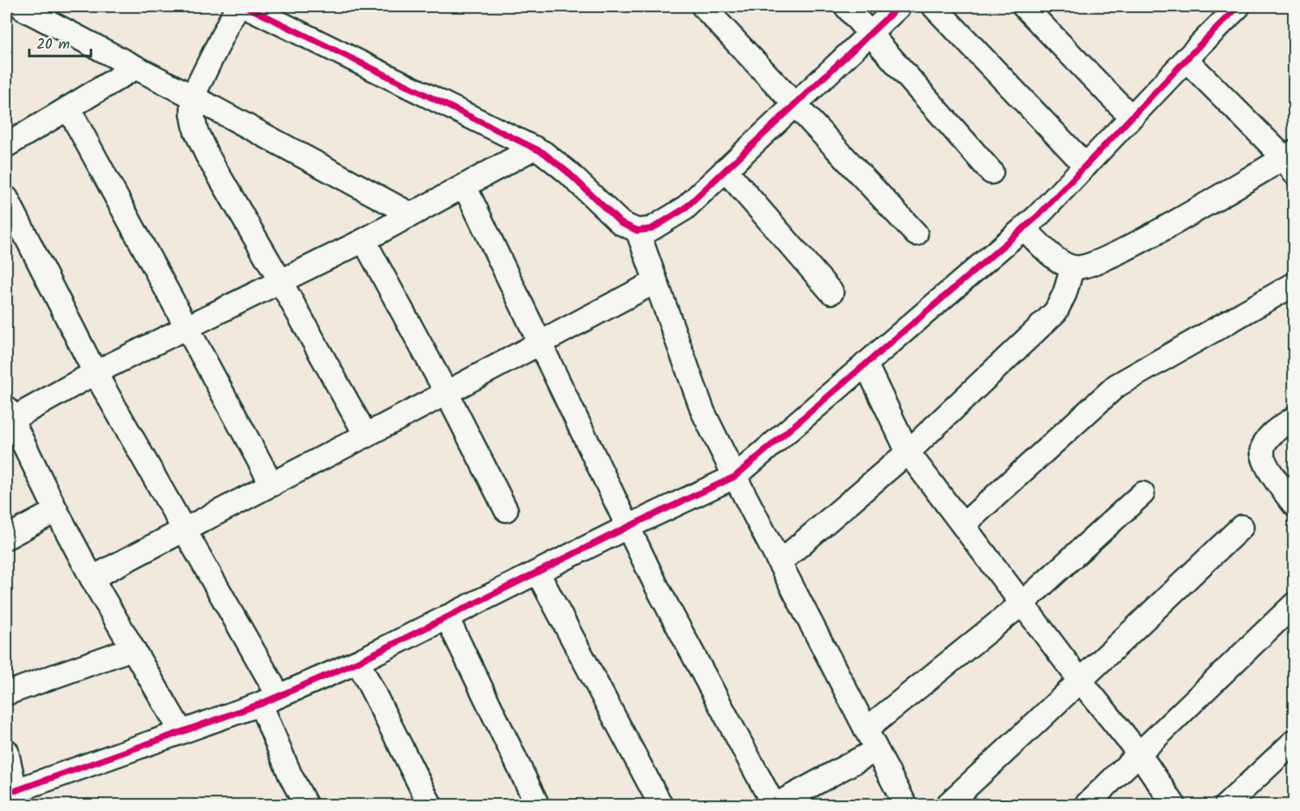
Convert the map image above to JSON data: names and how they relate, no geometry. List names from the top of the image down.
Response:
{
  "scale_bar": "20 m"
}
